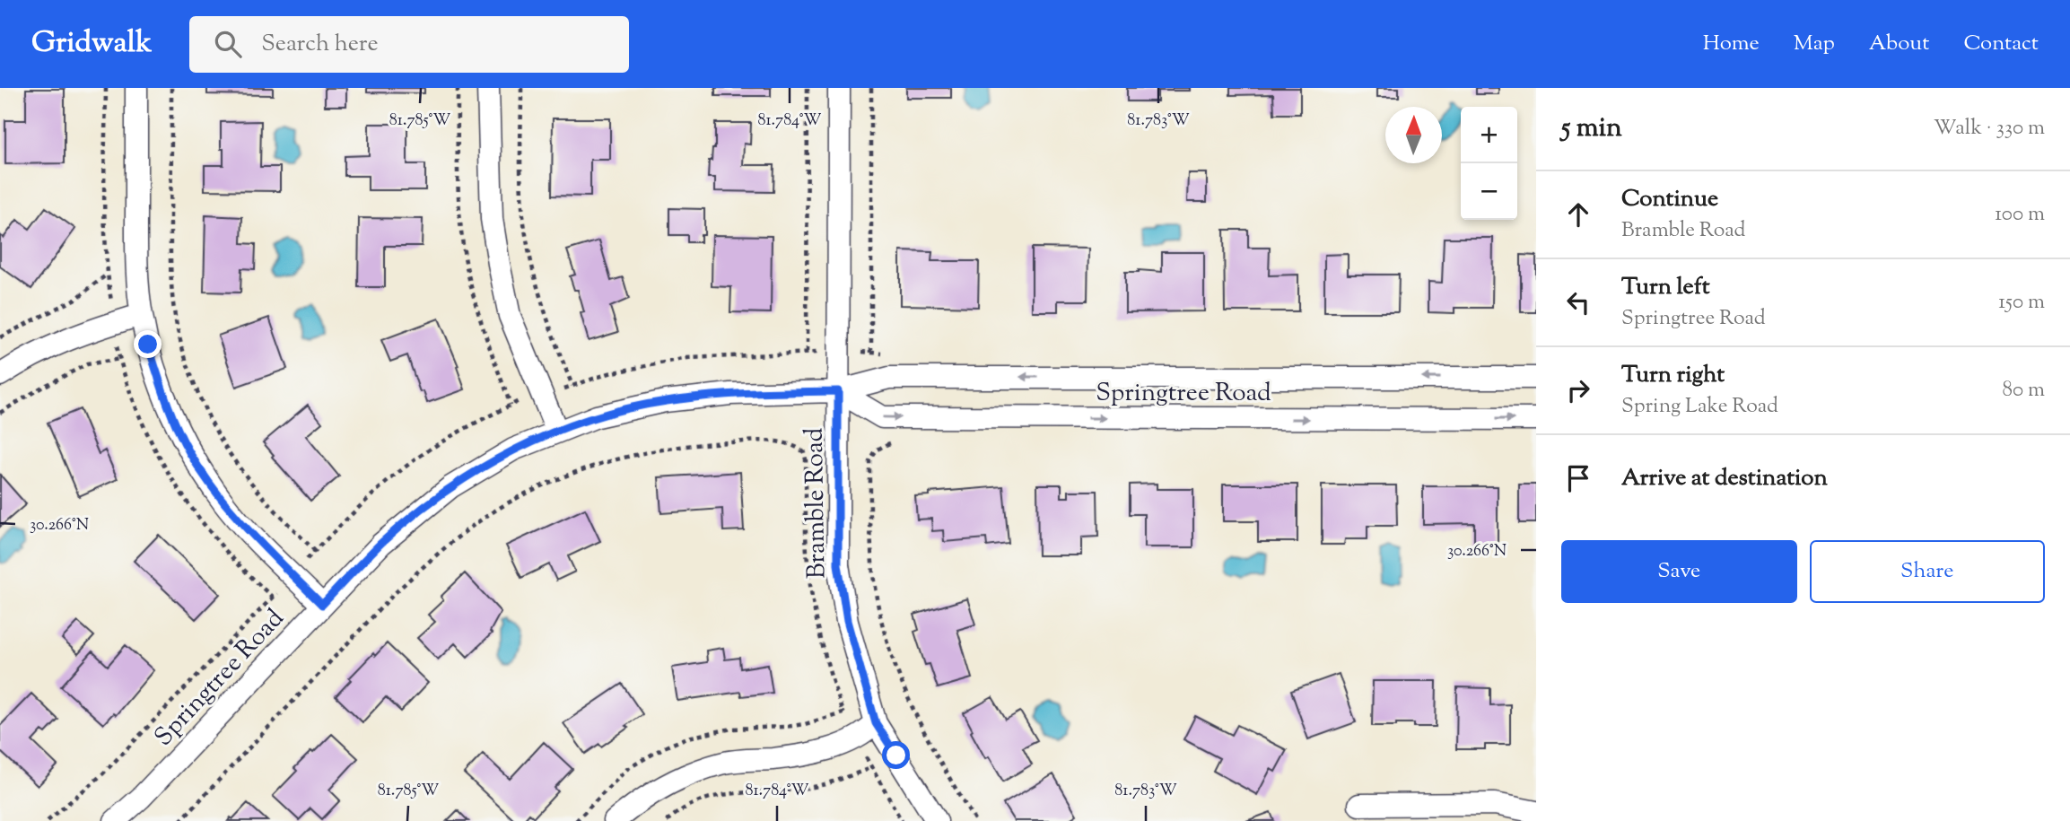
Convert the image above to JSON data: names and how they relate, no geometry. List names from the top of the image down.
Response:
{
  "streets": {
    "street": ["Springtree Road", "Bramble Road"]
  },
  "crossings": [
    ["Springtree Road", "Bramble Road"]
  ],
  "north": "top",
  "page": {
    "header": "Gridwalk",
    "search": "Search here",
    "nav": [
      "Home",
      "Map",
      "About",
      "Contact"
    ],
    "heading": ["5 min", "Walk · 330 m"],
    "map_buttons": ["+", "−"],
    "list": [
      ["Continue", "Bramble Road", "100 m"],
      ["Turn left", "Springtree Road", "150 m"],
      ["Turn right", "Spring Lake Road", "80 m"],
      "Arrive at destination"
    ],
    "buttons": ["Save", "Share"]
  },
  "coordinates": [
    "81.785°W",
    "81.784°W",
    "81.783°W",
    "30.266°N"
  ]
}
